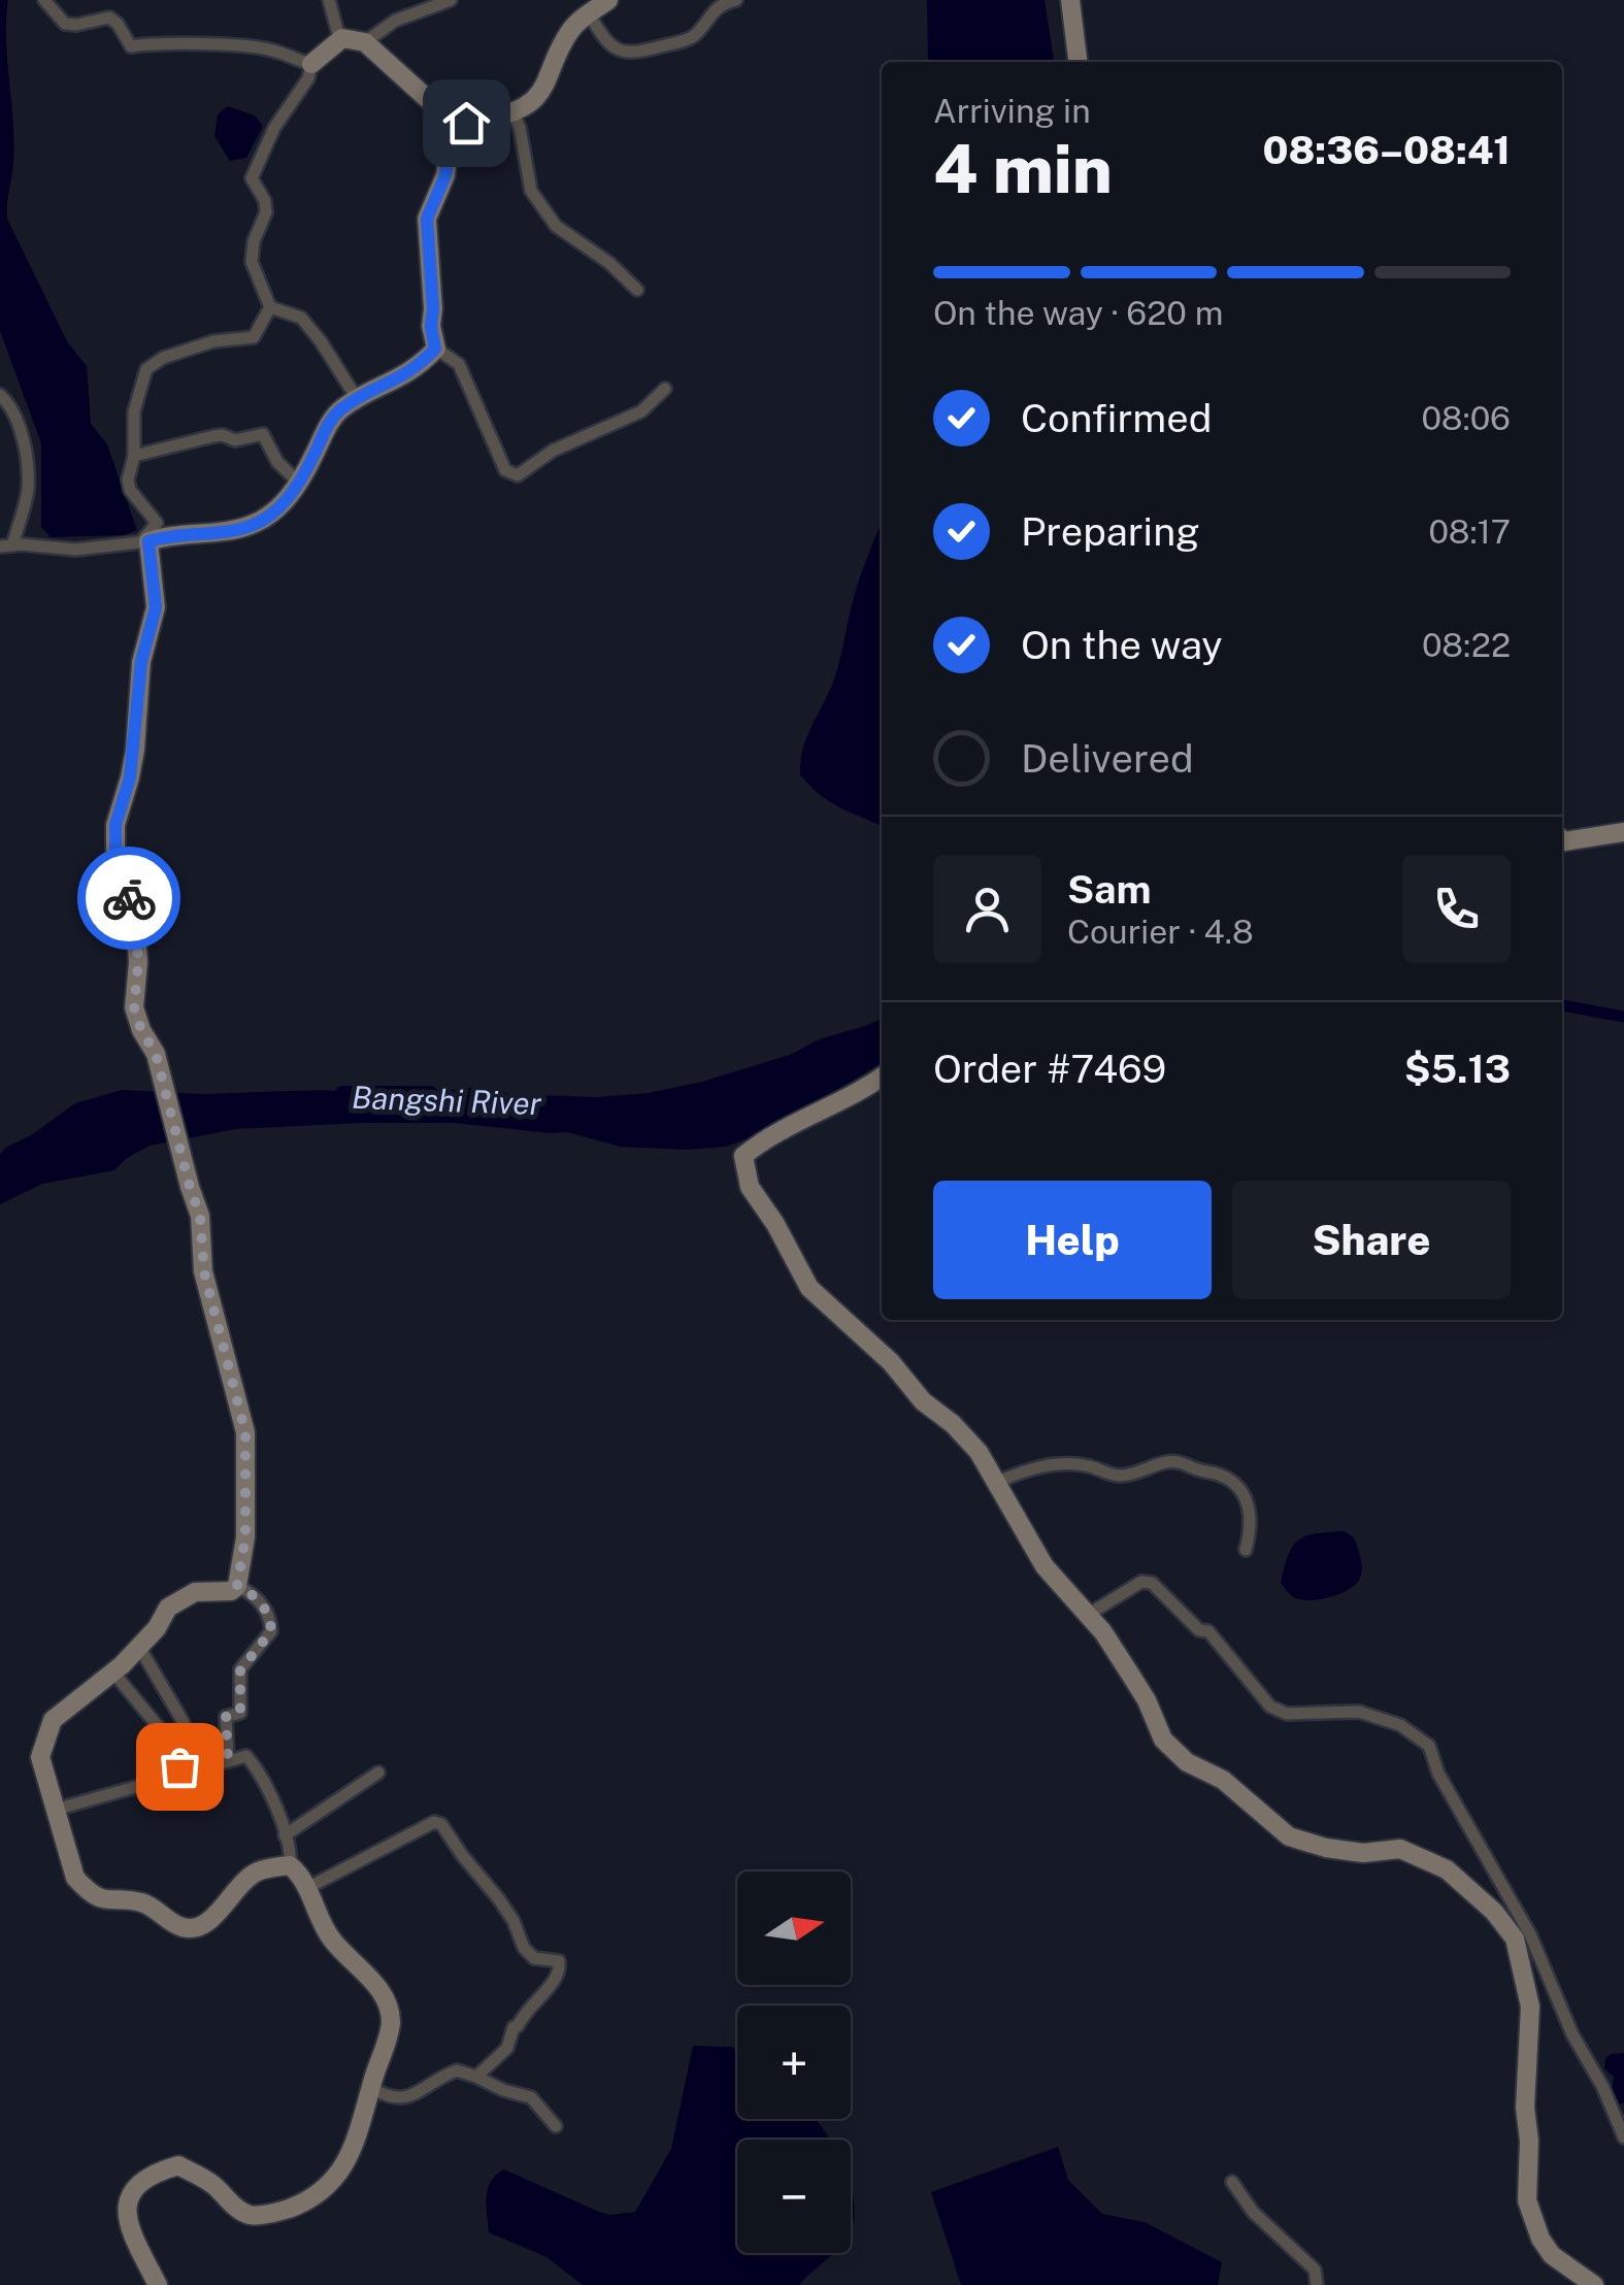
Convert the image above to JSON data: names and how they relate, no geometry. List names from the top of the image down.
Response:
{
  "water": ["Bangshi River"],
  "north": "right",
  "page": {
    "heading": ["4 min", "Arriving in", "08:36–08:41"],
    "panel": [
      "Sam",
      "Courier · 4.8",
      "Order #7469",
      "$5.13"
    ],
    "bar": "On the way · 620 m",
    "list": [
      ["Confirmed", "08:06"],
      ["Preparing", "08:17"],
      ["On the way", "08:22"],
      "Delivered"
    ],
    "buttons": ["Help", "Share"],
    "map_buttons": ["+", "−"]
  }
}
